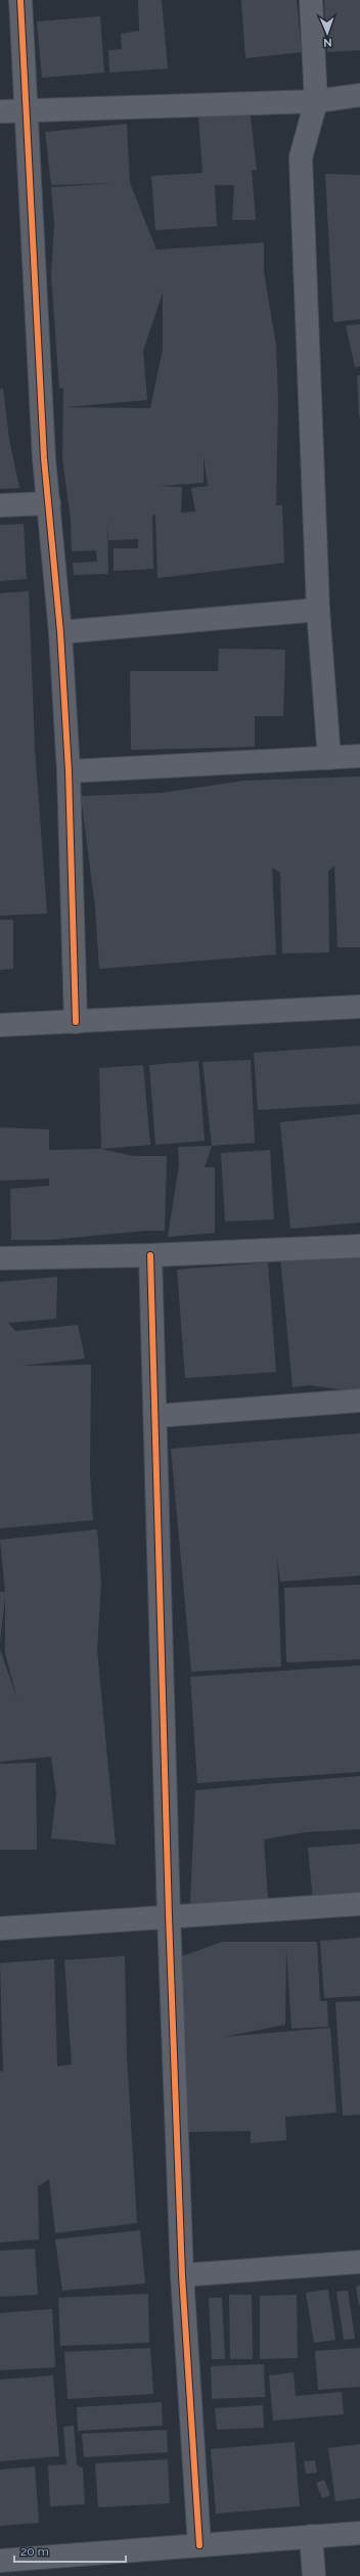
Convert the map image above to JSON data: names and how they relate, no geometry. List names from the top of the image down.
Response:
{
  "scale_bar": "20 m",
  "north": "bottom"
}
